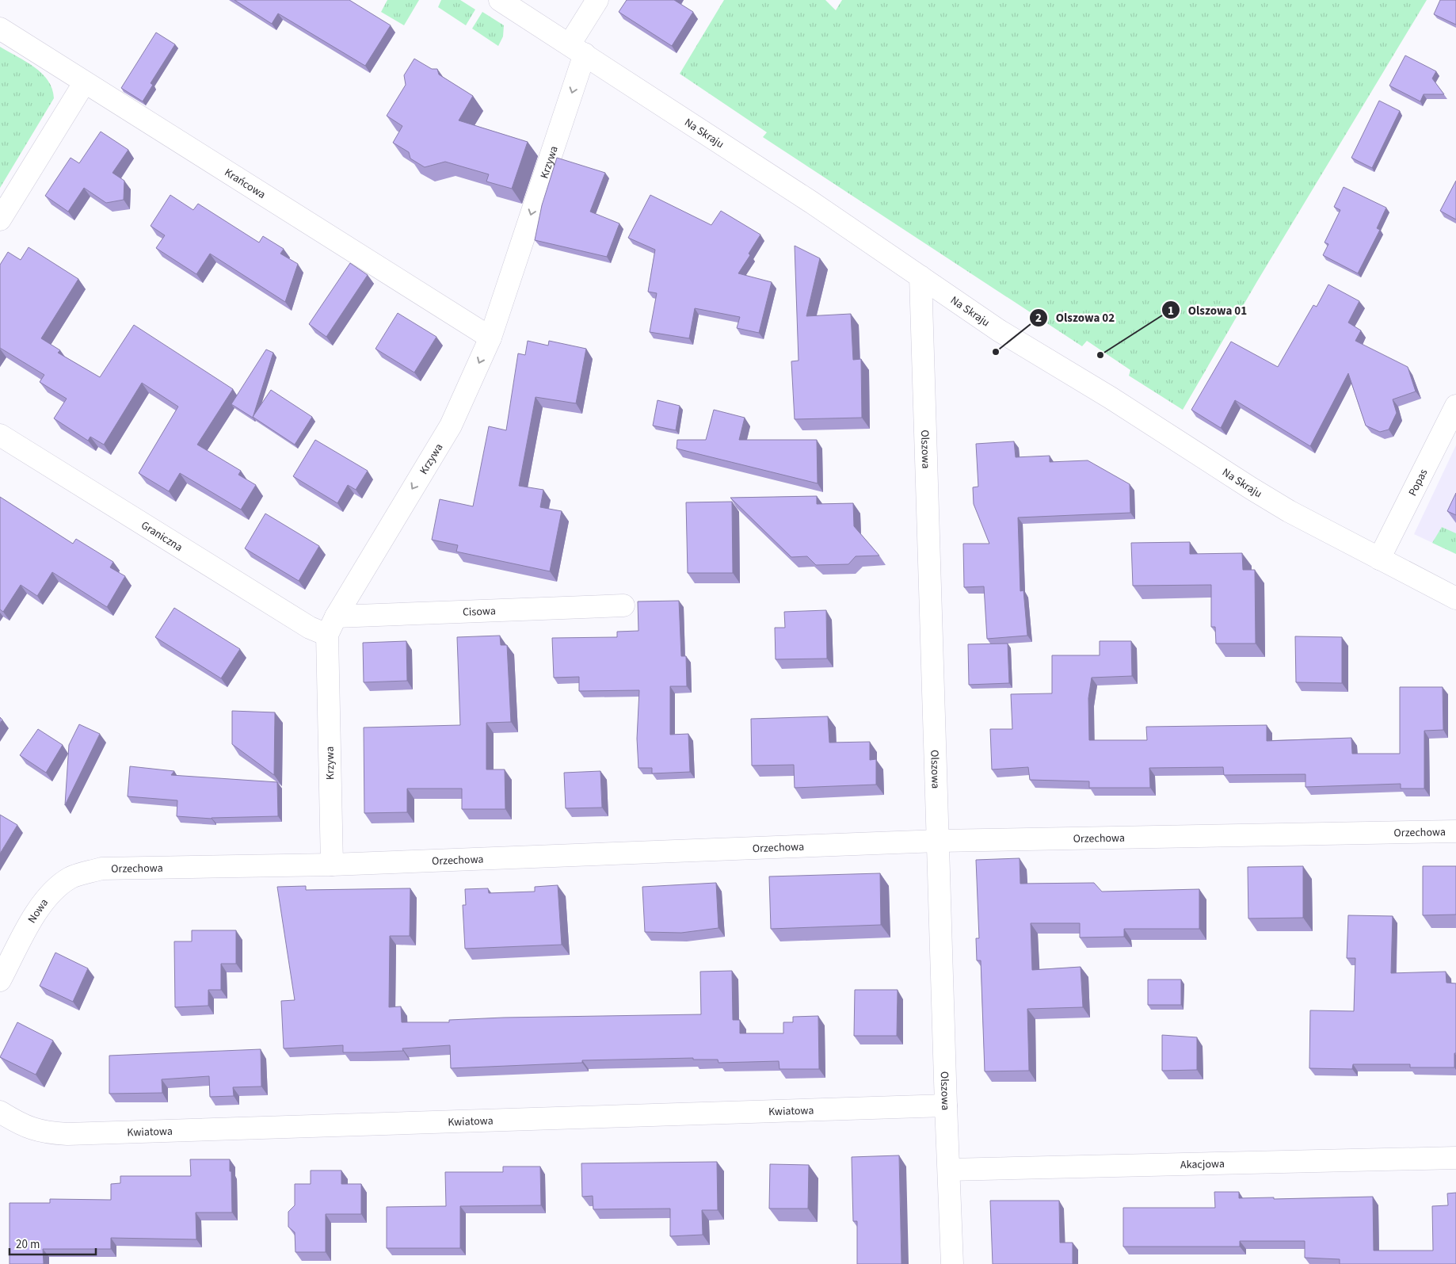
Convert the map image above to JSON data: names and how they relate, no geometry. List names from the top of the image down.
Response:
{
  "streets": {
    "street": [
      "Na Skraju",
      "Krzywa",
      "Krańcowa",
      "Olszowa",
      "Popas",
      "Graniczna",
      "Cisowa",
      "Orzechowa",
      "Nowa",
      "Kwiatowa",
      "Akacjowa"
    ]
  },
  "crossings": [
    ["Na Skraju", "Krzywa"],
    ["Na Skraju", "Olszowa"],
    ["Na Skraju", "Popas"],
    ["Krzywa", "Krańcowa"],
    ["Krzywa", "Graniczna"],
    ["Krzywa", "Cisowa"],
    ["Krzywa", "Orzechowa"],
    ["Olszowa", "Orzechowa"],
    ["Olszowa", "Kwiatowa"],
    ["Olszowa", "Akacjowa"],
    ["Graniczna", "Cisowa"],
    ["Orzechowa", "Nowa"]
  ],
  "one_way": ["Krzywa"],
  "places": ["Olszowa 02", "Olszowa 01"],
  "scale_bar": "20 m"
}
